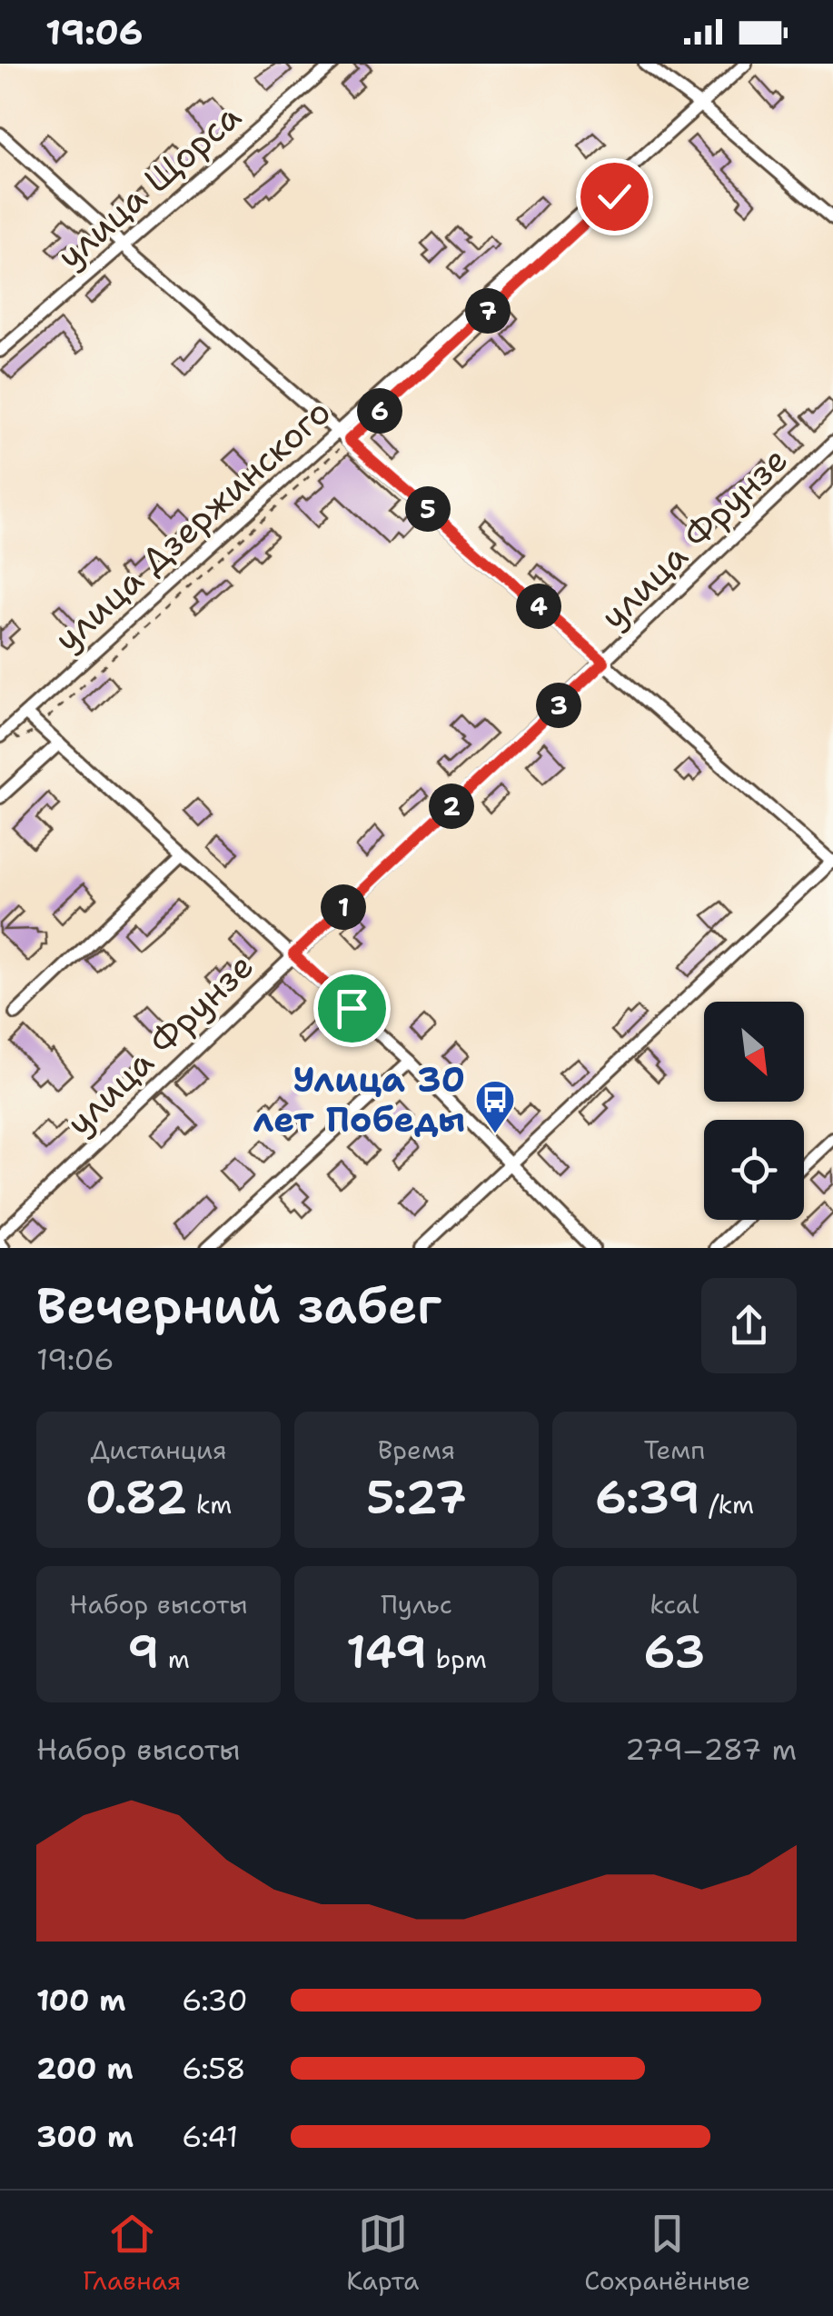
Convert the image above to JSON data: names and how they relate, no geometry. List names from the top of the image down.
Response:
{
  "streets": {
    "street": ["улица Щорса", "улица Дзержинского", "улица Фрунзе"]
  },
  "places": {
    "bus stop": ["Улица 30 лет Победы"]
  },
  "north": "bottom right",
  "page": {
    "status": "19:06",
    "pins": [
      "7",
      "6",
      "5",
      "4",
      "3",
      "2",
      "1"
    ],
    "heading": ["Вечерний забег", "19:06"],
    "stats": [
      ["Дистанция", "0.82 km"],
      ["Время", "5:27"],
      ["Темп", "6:39 /km"],
      ["Набор высоты", "9 m"],
      ["Пульс", "149 bpm"],
      ["kcal", "63"]
    ],
    "chart": ["Набор высоты", "279–287 m"],
    "list": [
      {
        "name": "100 m",
        "note": "6:30"
      },
      {
        "name": "200 m",
        "note": "6:58"
      },
      {
        "name": "300 m",
        "note": "6:41"
      }
    ],
    "tabs": ["Главная", "Карта", "Сохранённые"]
  }
}
